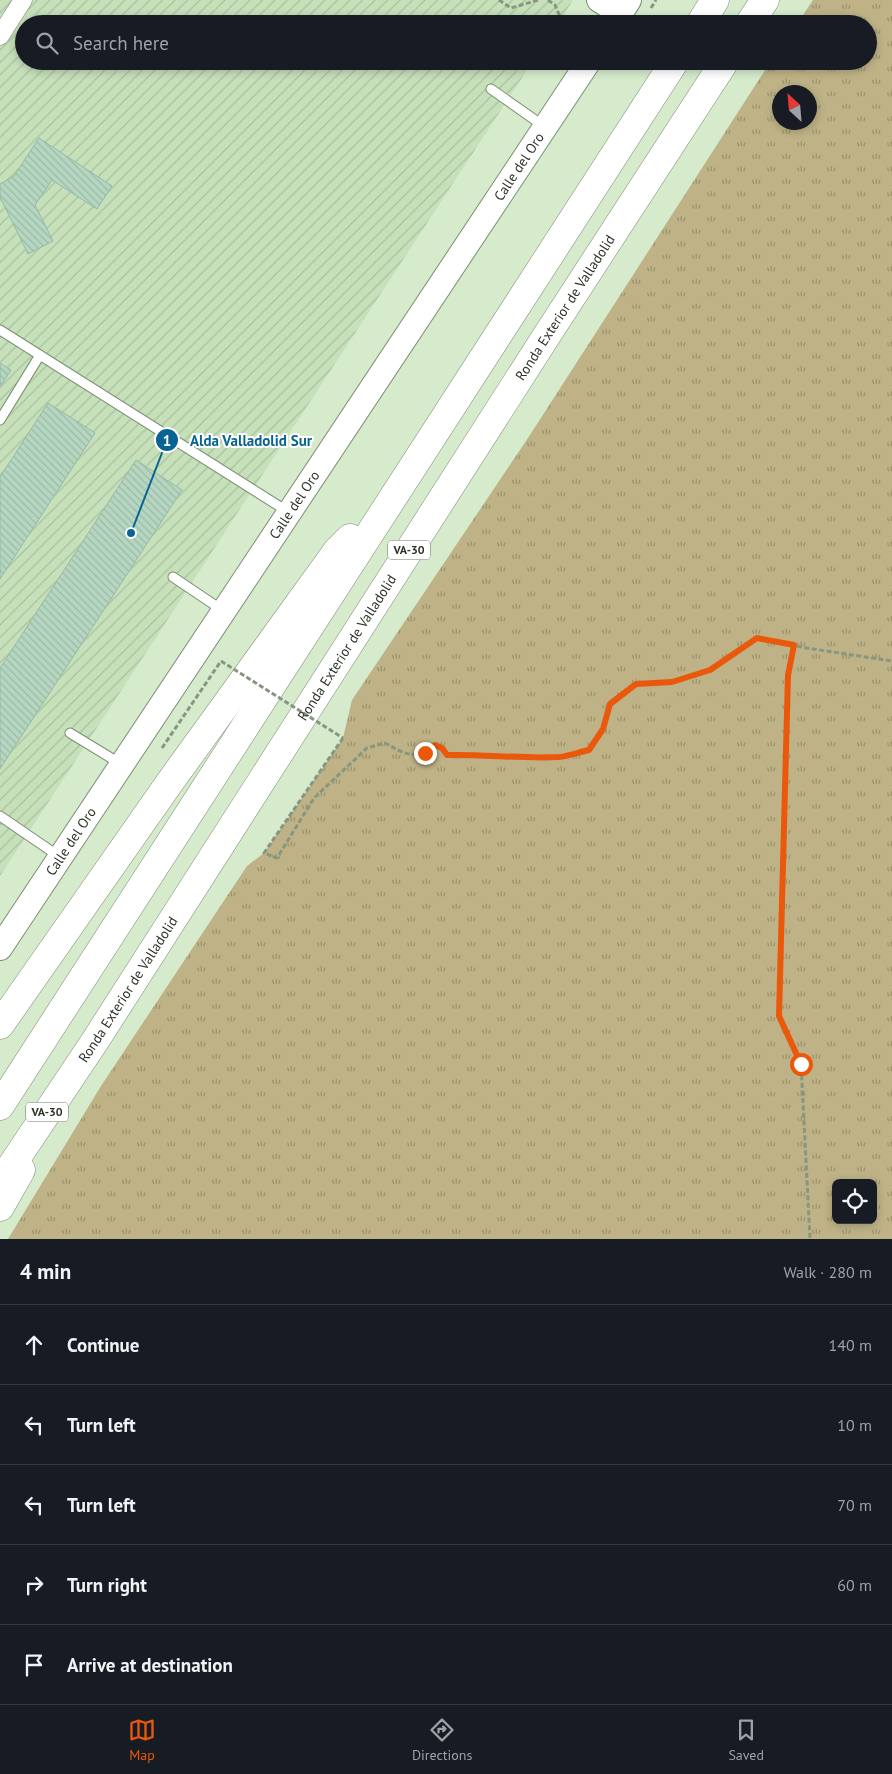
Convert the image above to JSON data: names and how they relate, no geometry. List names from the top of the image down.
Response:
{
  "streets": {
    "highway": ["Ronda Exterior de Valladolid", "VA-30"],
    "street": ["Calle del Oro"]
  },
  "places": ["Alda Valladolid Sur"],
  "north": "top left",
  "page": {
    "search": "Search here",
    "heading": ["4 min", "Walk · 280 m"],
    "list": [
      ["Continue", "140 m"],
      ["Turn left", "10 m"],
      ["Turn left", "70 m"],
      ["Turn right", "60 m"],
      "Arrive at destination"
    ],
    "nav": ["Map", "Directions", "Saved"]
  }
}
